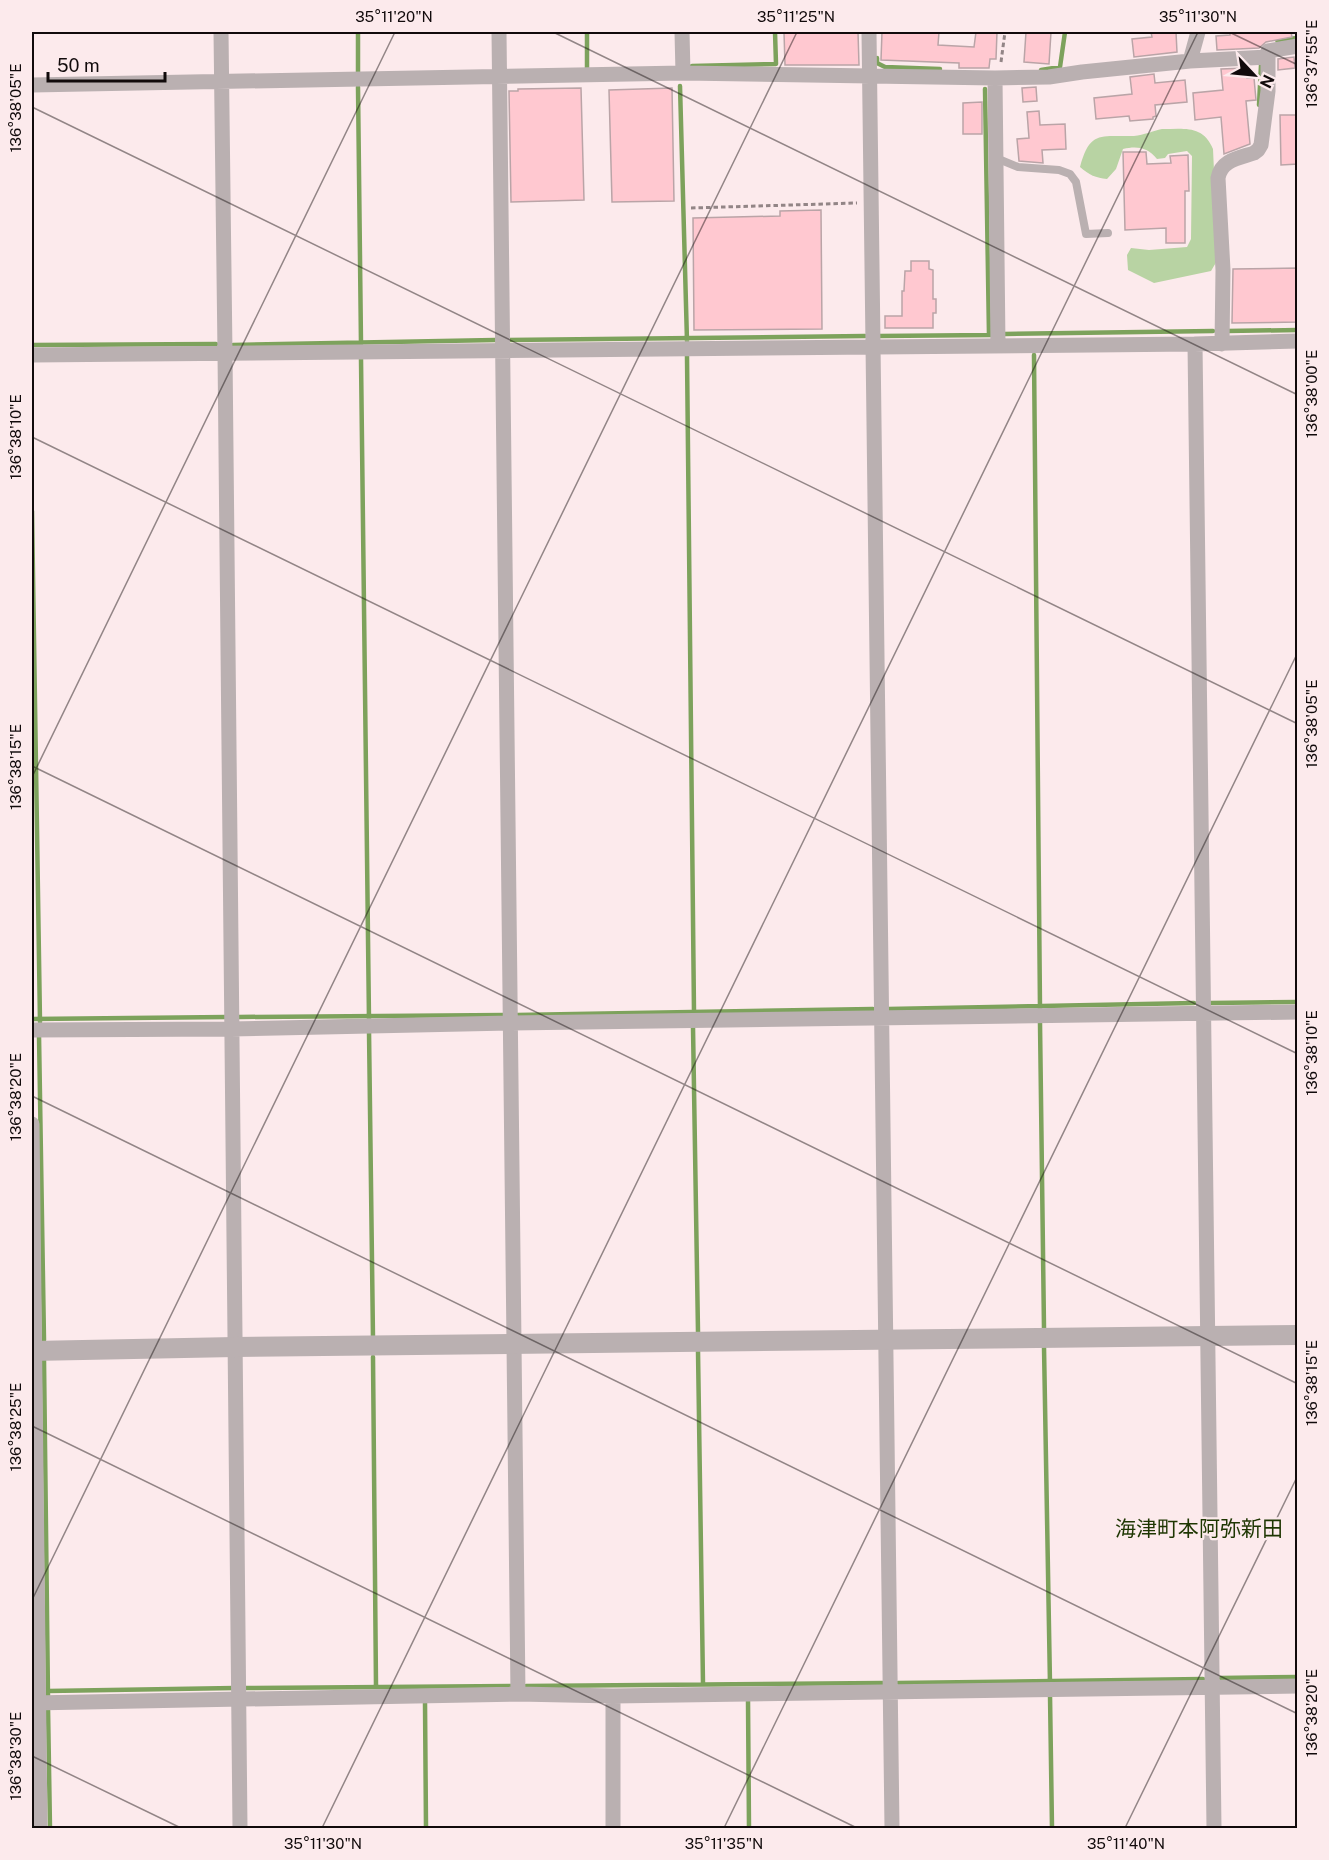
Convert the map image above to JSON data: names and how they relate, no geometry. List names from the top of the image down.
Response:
{
  "districts": ["海津町本阿弥新田"],
  "scale_bar": "50 m",
  "north": "bottom right",
  "coordinates": [
    "35°11'20\"N",
    "35°11'25\"N",
    "35°11'30\"N",
    "136°37'55\"E",
    "136°38'05\"E",
    "136°38'00\"E",
    "136°38'10\"E",
    "136°38'15\"E",
    "136°38'20\"E",
    "136°38'25\"E",
    "136°38'30\"E",
    "35°11'35\"N",
    "35°11'40\"N"
  ]
}
